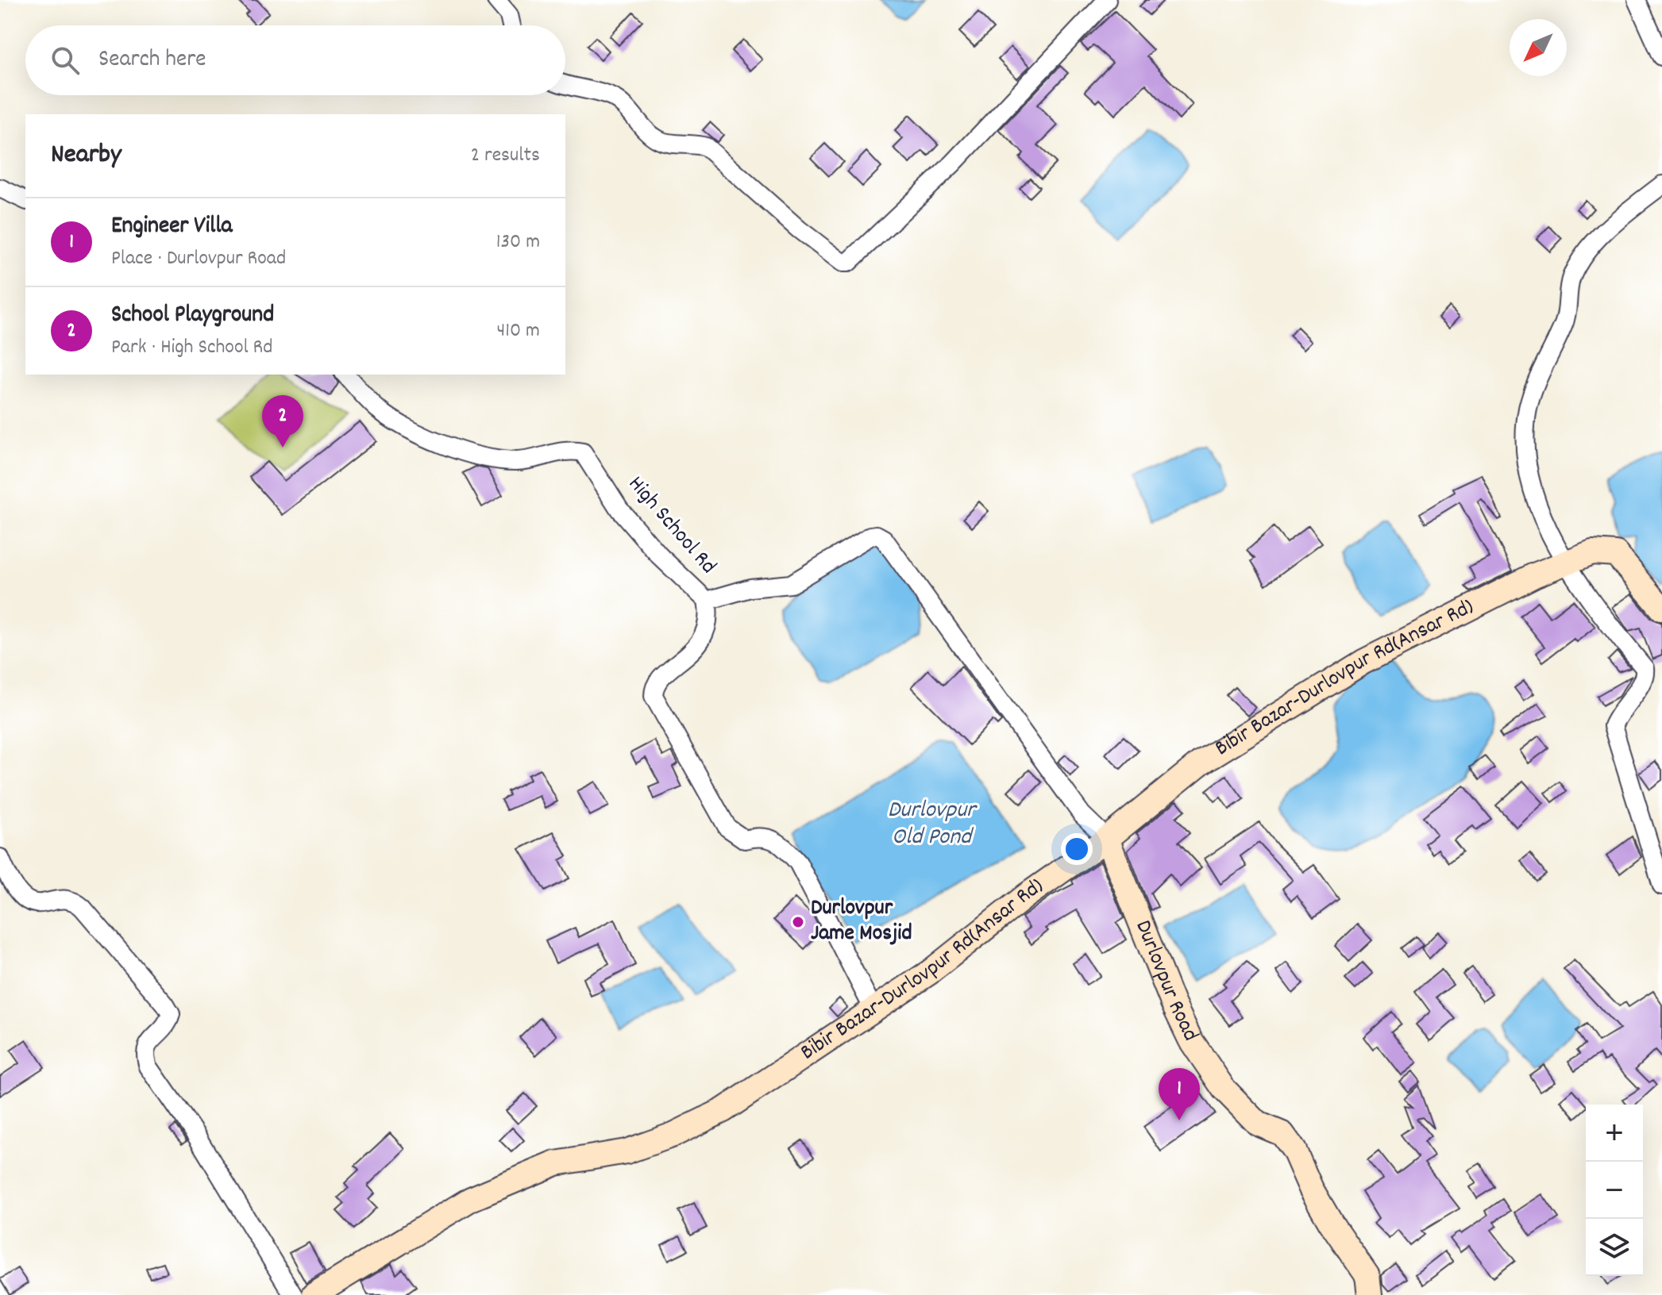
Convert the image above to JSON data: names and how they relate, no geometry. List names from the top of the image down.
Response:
{
  "streets": {
    "street": ["High School Rd", "Bibir Bazar-Durlovpur Rd(Ansar Rd)", "Durlovpur Road"]
  },
  "crossings": [
    ["High School Rd", "Bibir Bazar-Durlovpur Rd(Ansar Rd)"],
    ["High School Rd", "Durlovpur Road"],
    ["Bibir Bazar-Durlovpur Rd(Ansar Rd)", "Durlovpur Road"]
  ],
  "water": ["Durlovpur Old Pond"],
  "places": ["Durlovpur Jame Mosjid"],
  "north": "bottom left",
  "page": {
    "search": "Search here",
    "heading": ["Nearby", "2 results"],
    "list": [
      {
        "mark": "1",
        "name": "Engineer Villa",
        "note": "Place · Durlovpur Road",
        "value": "130 m"
      },
      {
        "mark": "2",
        "name": "School Playground",
        "note": "Park · High School Rd",
        "value": "410 m"
      }
    ],
    "pins": ["2", "1"],
    "map_buttons": ["+", "−"]
  }
}
